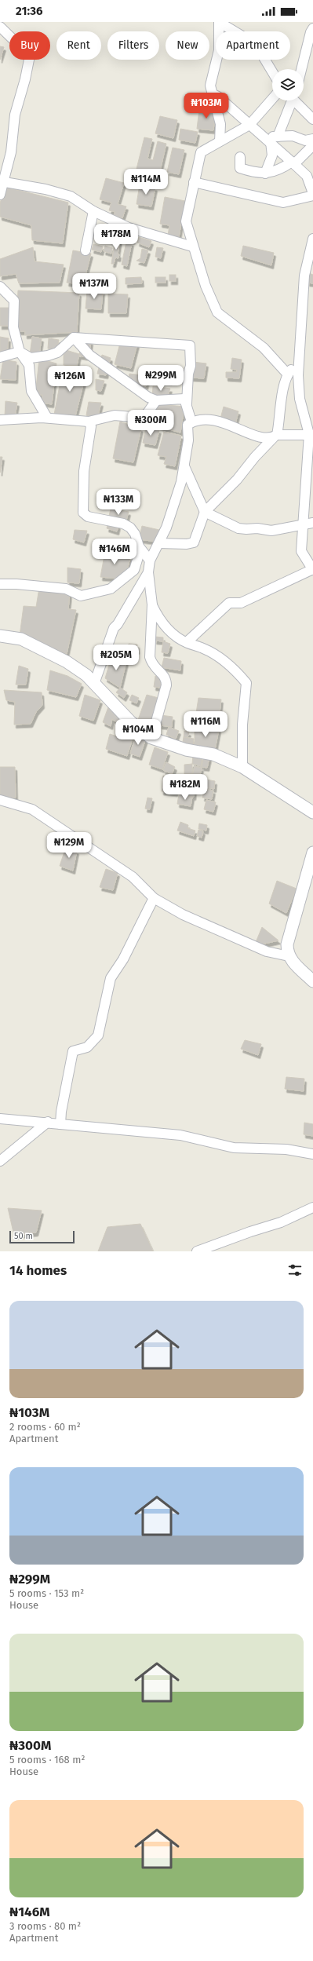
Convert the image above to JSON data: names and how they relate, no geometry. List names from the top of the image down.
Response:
{
  "scale_bar": "50 m",
  "page": {
    "status": "21:36",
    "chip": [
      "Buy",
      "Rent",
      "Filters",
      "New",
      "Apartment"
    ],
    "price": [
      "₦103M",
      "₦114M",
      "₦178M",
      "₦137M",
      "₦299M",
      "₦126M",
      "₦300M",
      "₦133M",
      "₦146M",
      "₦205M",
      "₦116M",
      "₦104M",
      "₦182M",
      "₦129M"
    ],
    "scale": "50 m",
    "heading": "14 homes",
    "list": [
      {
        "name": "₦103M",
        "note": "2 rooms · 60 m² · Apartment"
      },
      {
        "name": "₦299M",
        "note": "5 rooms · 153 m² · House"
      },
      {
        "name": "₦300M",
        "note": "5 rooms · 168 m² · House"
      },
      {
        "name": "₦146M",
        "note": "3 rooms · 80 m² · Apartment"
      }
    ]
  }
}
